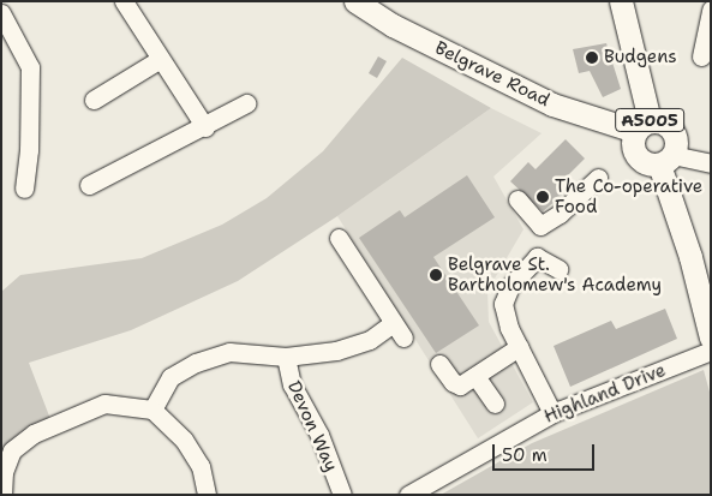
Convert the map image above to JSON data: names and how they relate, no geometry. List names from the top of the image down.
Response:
{
  "streets": {
    "main road": ["Belgrave Road", "A5005"],
    "street": ["Highland Drive", "Devon Way"]
  },
  "crossings": [
    ["Belgrave Road", "A5005"]
  ],
  "places": ["Budgens", "The Co-operative Food", "Belgrave St. Bartholomew's Academy"],
  "scale_bar": "50 m"
}
